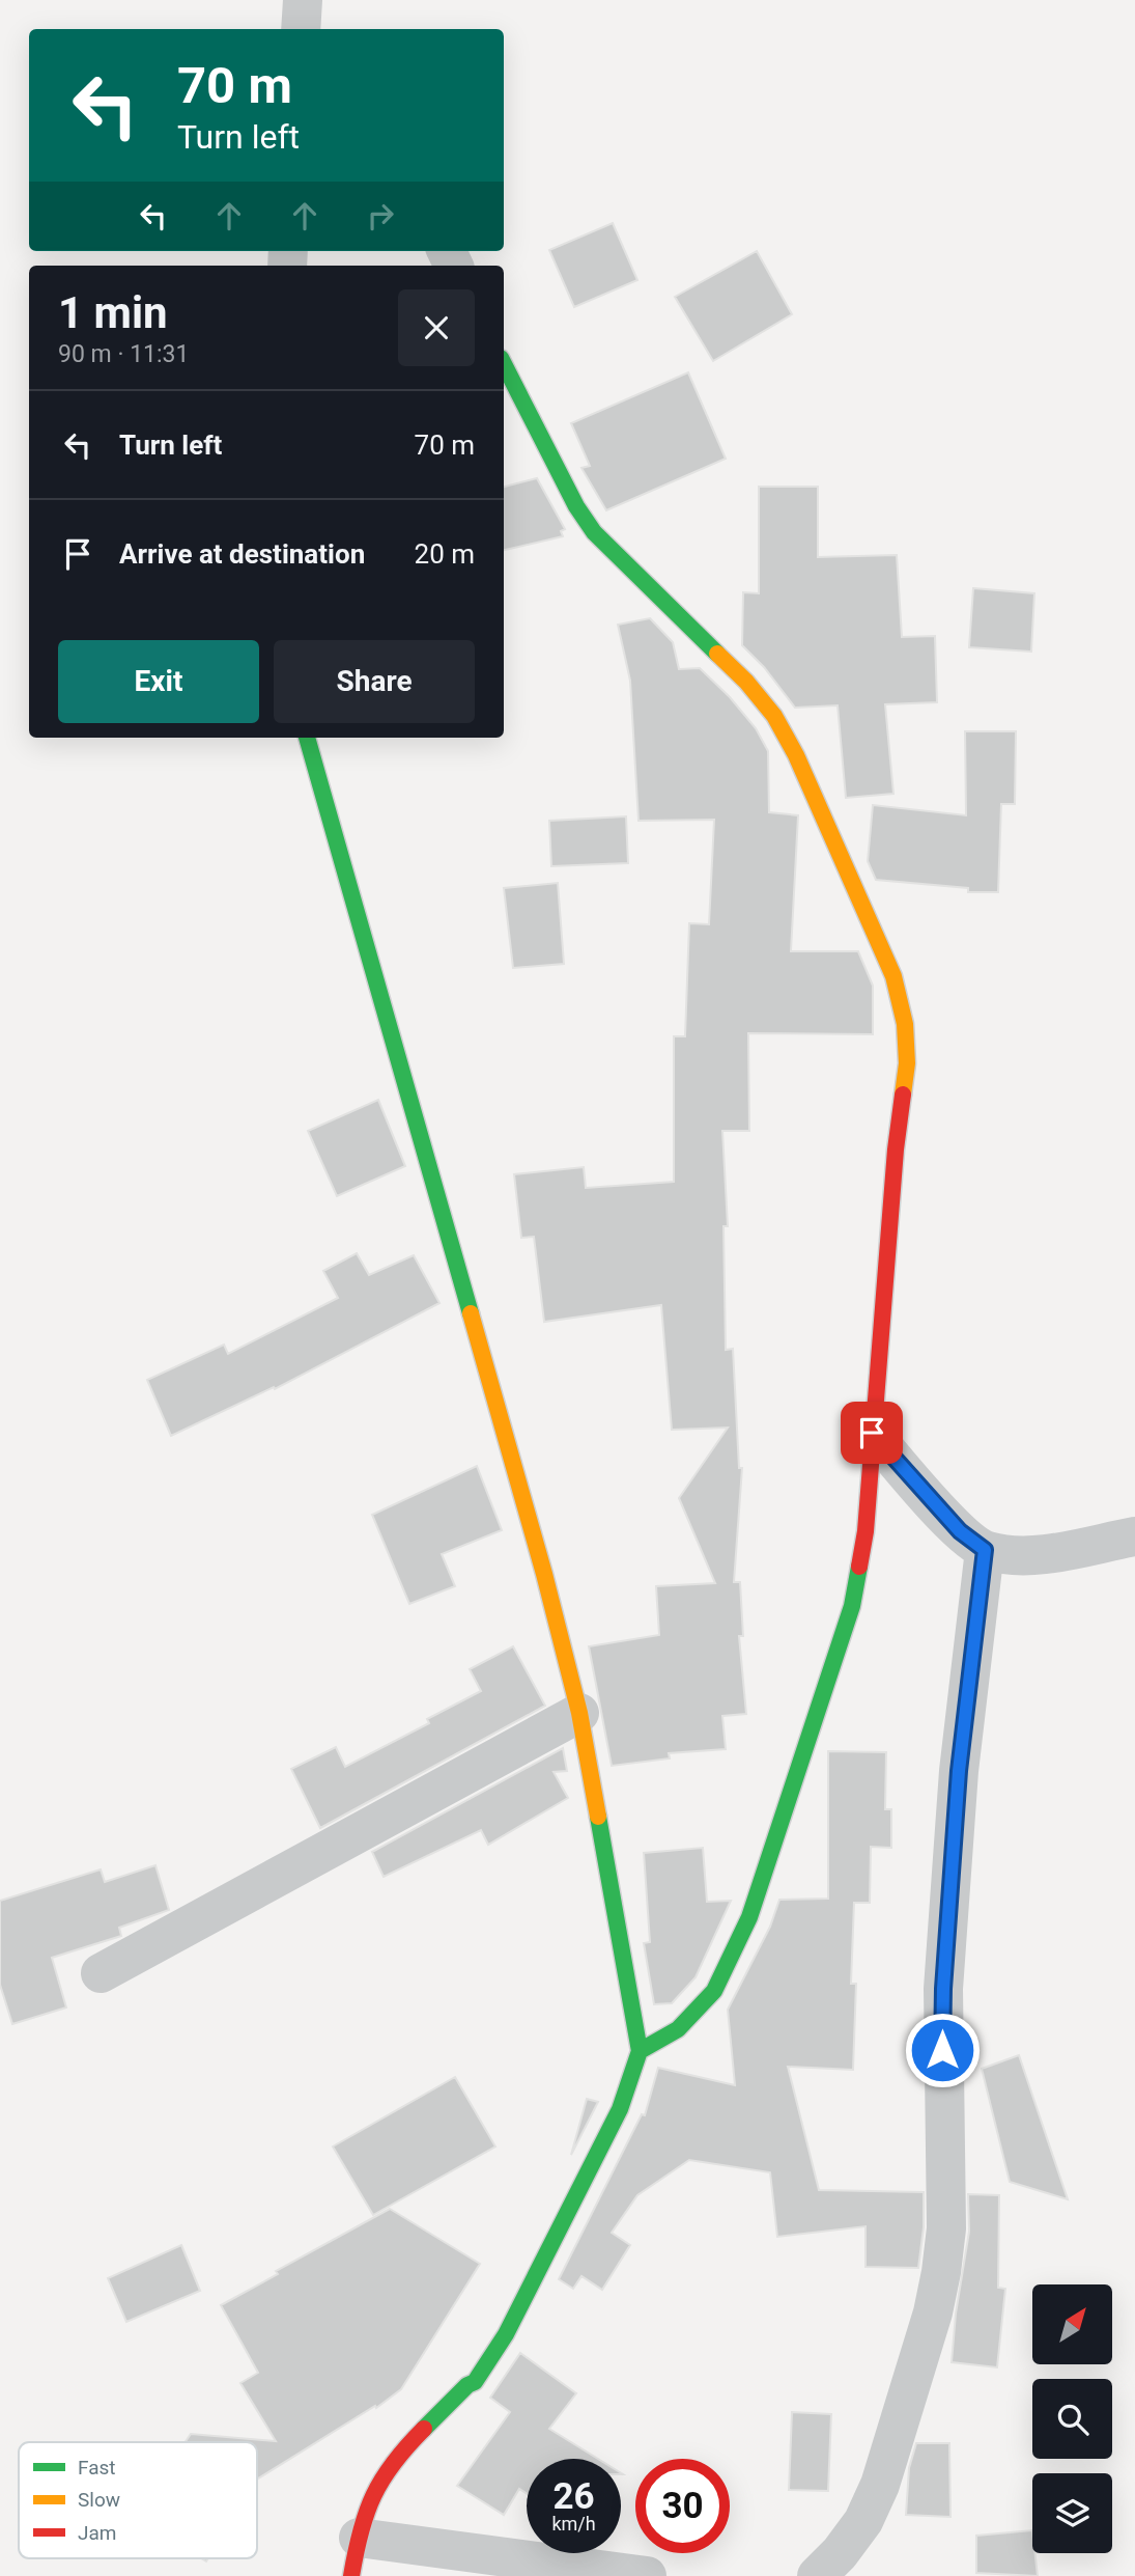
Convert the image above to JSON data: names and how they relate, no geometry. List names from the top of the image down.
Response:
{
  "legend": ["Fast", "Slow", "Jam"],
  "north": "top right",
  "page": {
    "turn": ["70 m", "Turn left"],
    "heading": ["1 min", "90 m · 11:31"],
    "list": [
      {
        "name": "Turn left",
        "value": "70 m"
      },
      {
        "name": "Arrive at destination",
        "value": "20 m"
      }
    ],
    "buttons": ["Exit", "Share"],
    "speed": "26 km/h",
    "limit": "30"
  }
}
